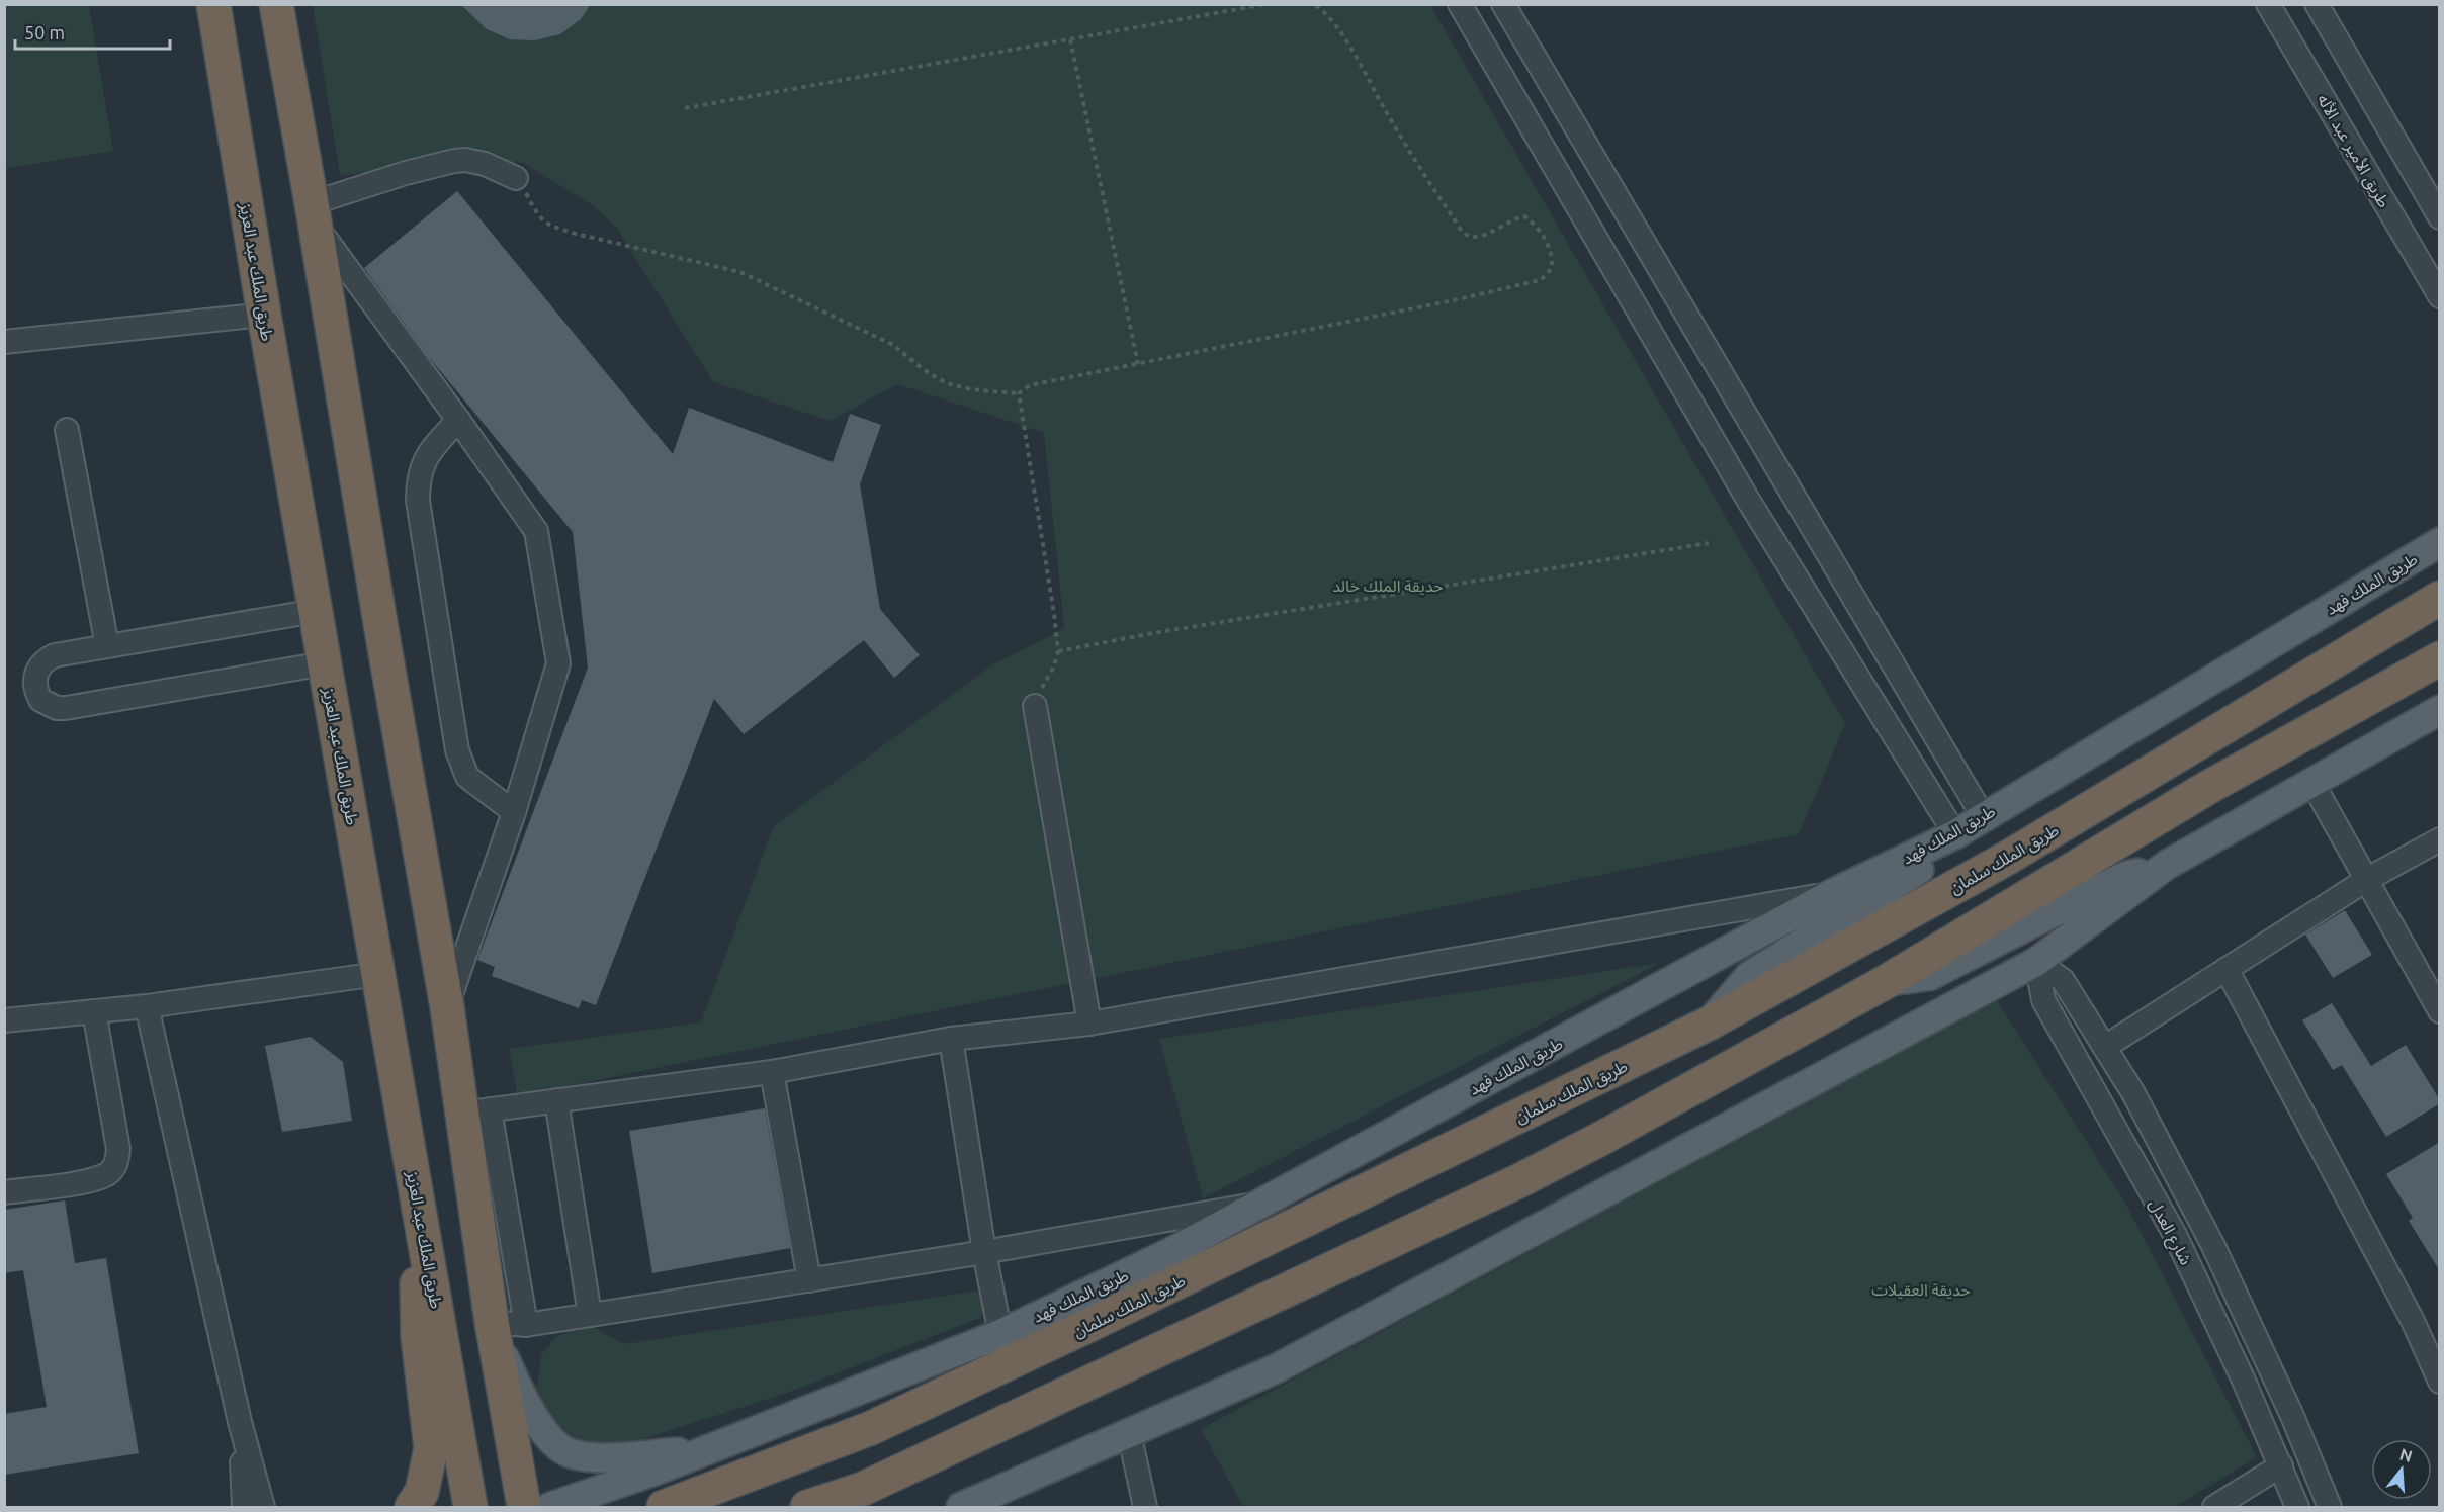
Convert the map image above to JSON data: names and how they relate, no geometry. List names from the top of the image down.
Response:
{
  "streets": {
    "highway": ["طريق الملك عبد العزيز", "طريق الملك سلمان"],
    "main road": ["طريق الملك فهد"],
    "street": ["طريق الأمير عبد الأله", "شارع العدل"]
  },
  "parks": ["حديقة الملك خالد", "حديقة العقيلات"],
  "scale_bar": "50 m",
  "north": "top"
}
